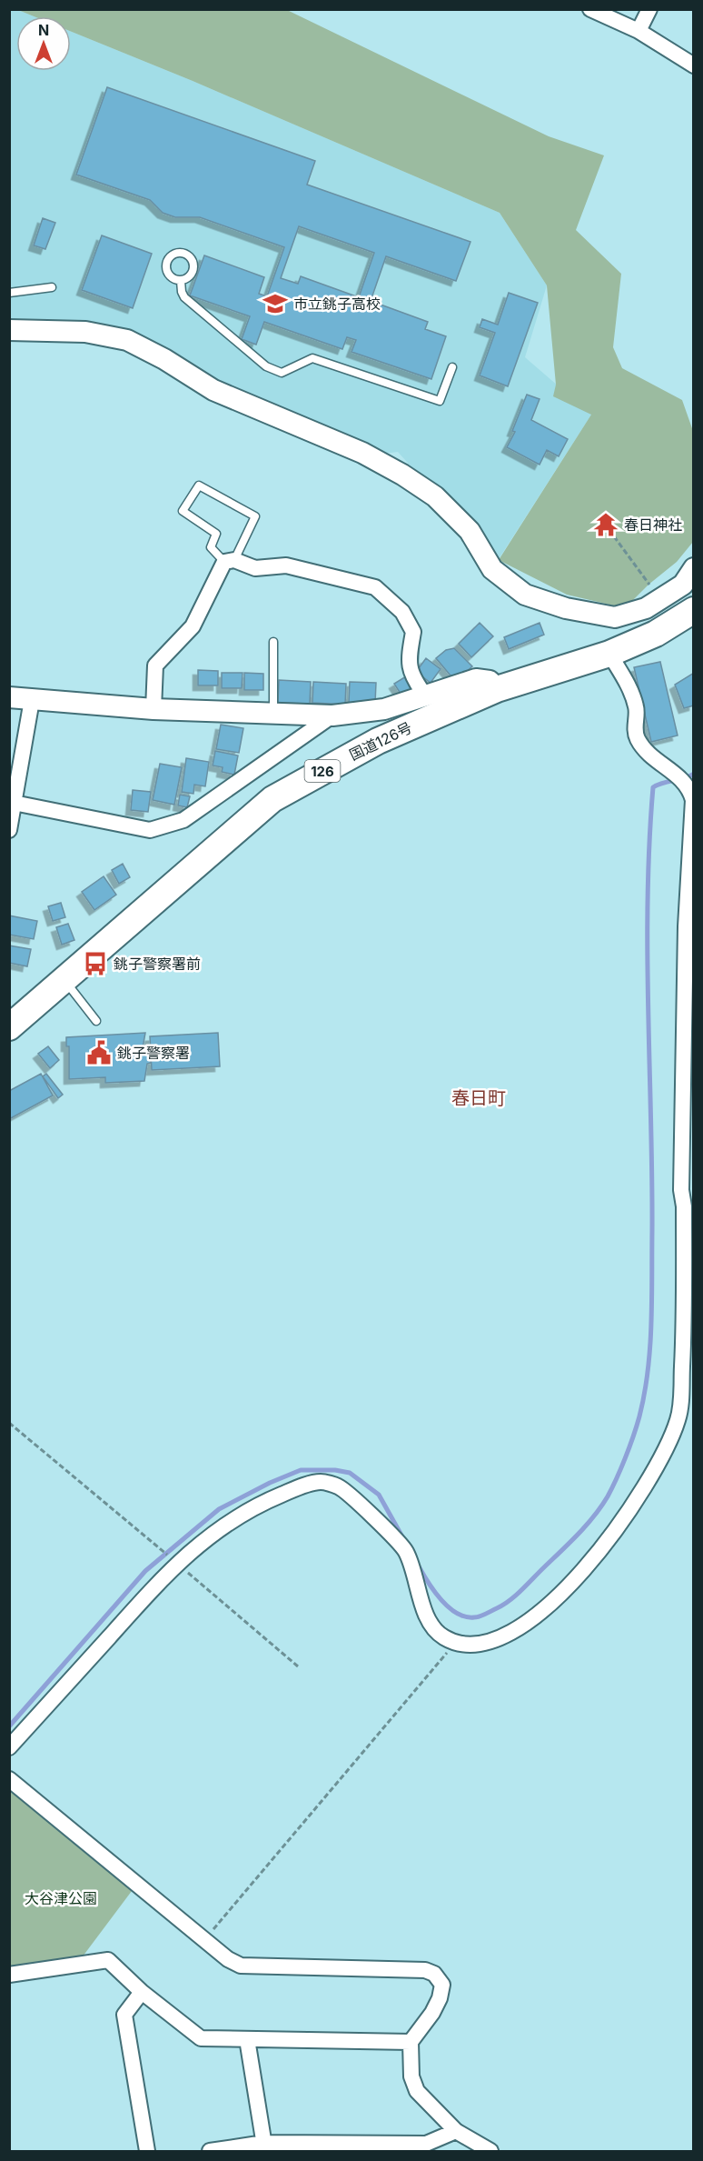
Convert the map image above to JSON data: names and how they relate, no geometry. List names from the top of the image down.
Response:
{
  "streets": {
    "highway": ["国道126号", "126"]
  },
  "districts": ["春日町"],
  "parks": ["大谷津公園"],
  "places": {
    "school or university": ["市立銚子高校"],
    "temple": ["春日神社"],
    "bus stop": ["銚子警察署前"],
    "public building": ["銚子警察署"]
  },
  "north": "top"
}
